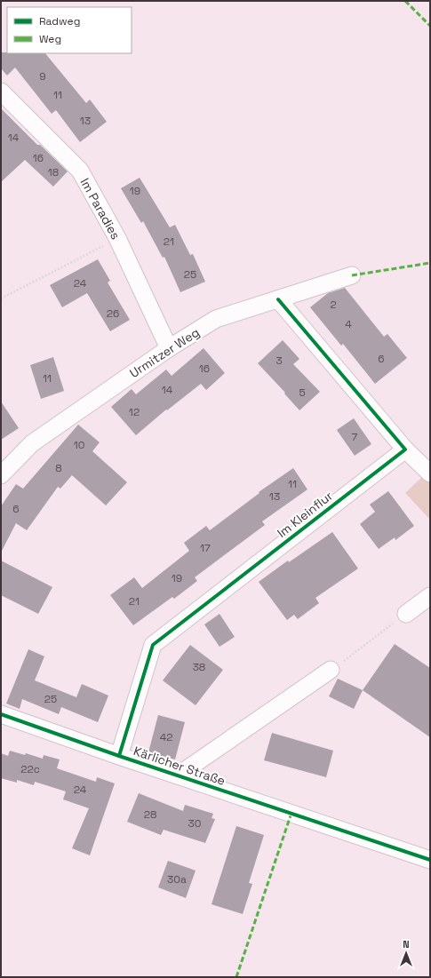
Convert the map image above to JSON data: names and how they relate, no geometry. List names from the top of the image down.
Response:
{
  "streets": {
    "street": [
      "Im Paradies",
      "Urmitzer Weg",
      "Im Kleinflur",
      "Kärlicher Straße"
    ]
  },
  "crossings": [
    ["Im Paradies", "Urmitzer Weg"],
    ["Im Kleinflur", "Kärlicher Straße"]
  ],
  "house_numbers": [
    "9",
    "11",
    "13",
    "14",
    "16",
    "18",
    "19",
    "21",
    "25",
    "24",
    "2",
    "26",
    "4",
    "6",
    "3",
    "16",
    "11",
    "14",
    "5",
    "12",
    "7",
    "10",
    "8",
    "11",
    "13",
    "6",
    "17",
    "19",
    "21",
    "38",
    "25",
    "42",
    "22c",
    "24",
    "28",
    "30",
    "30a"
  ],
  "legend": ["Radweg", "Weg"],
  "north": "top"
}
